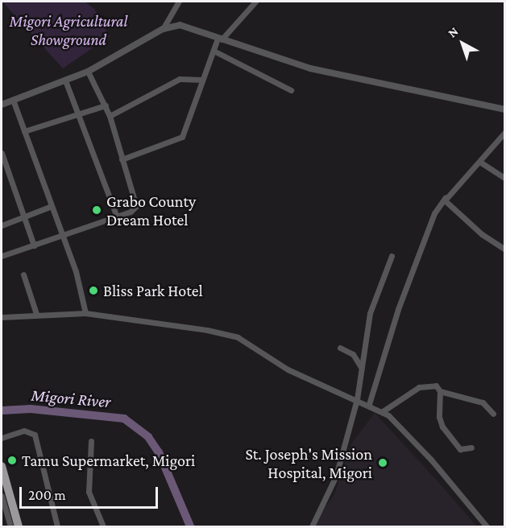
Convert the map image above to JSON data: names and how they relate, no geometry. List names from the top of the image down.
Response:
{
  "water": ["Migori River"],
  "parks": ["Migori Agricultural Showground"],
  "places": [
    "Grabo County Dream Hotel",
    "Bliss Park Hotel",
    "Tamu Supermarket, Migori",
    "St. Joseph's Mission Hospital, Migori"
  ],
  "scale_bar": "200 m",
  "north": "top left"
}
